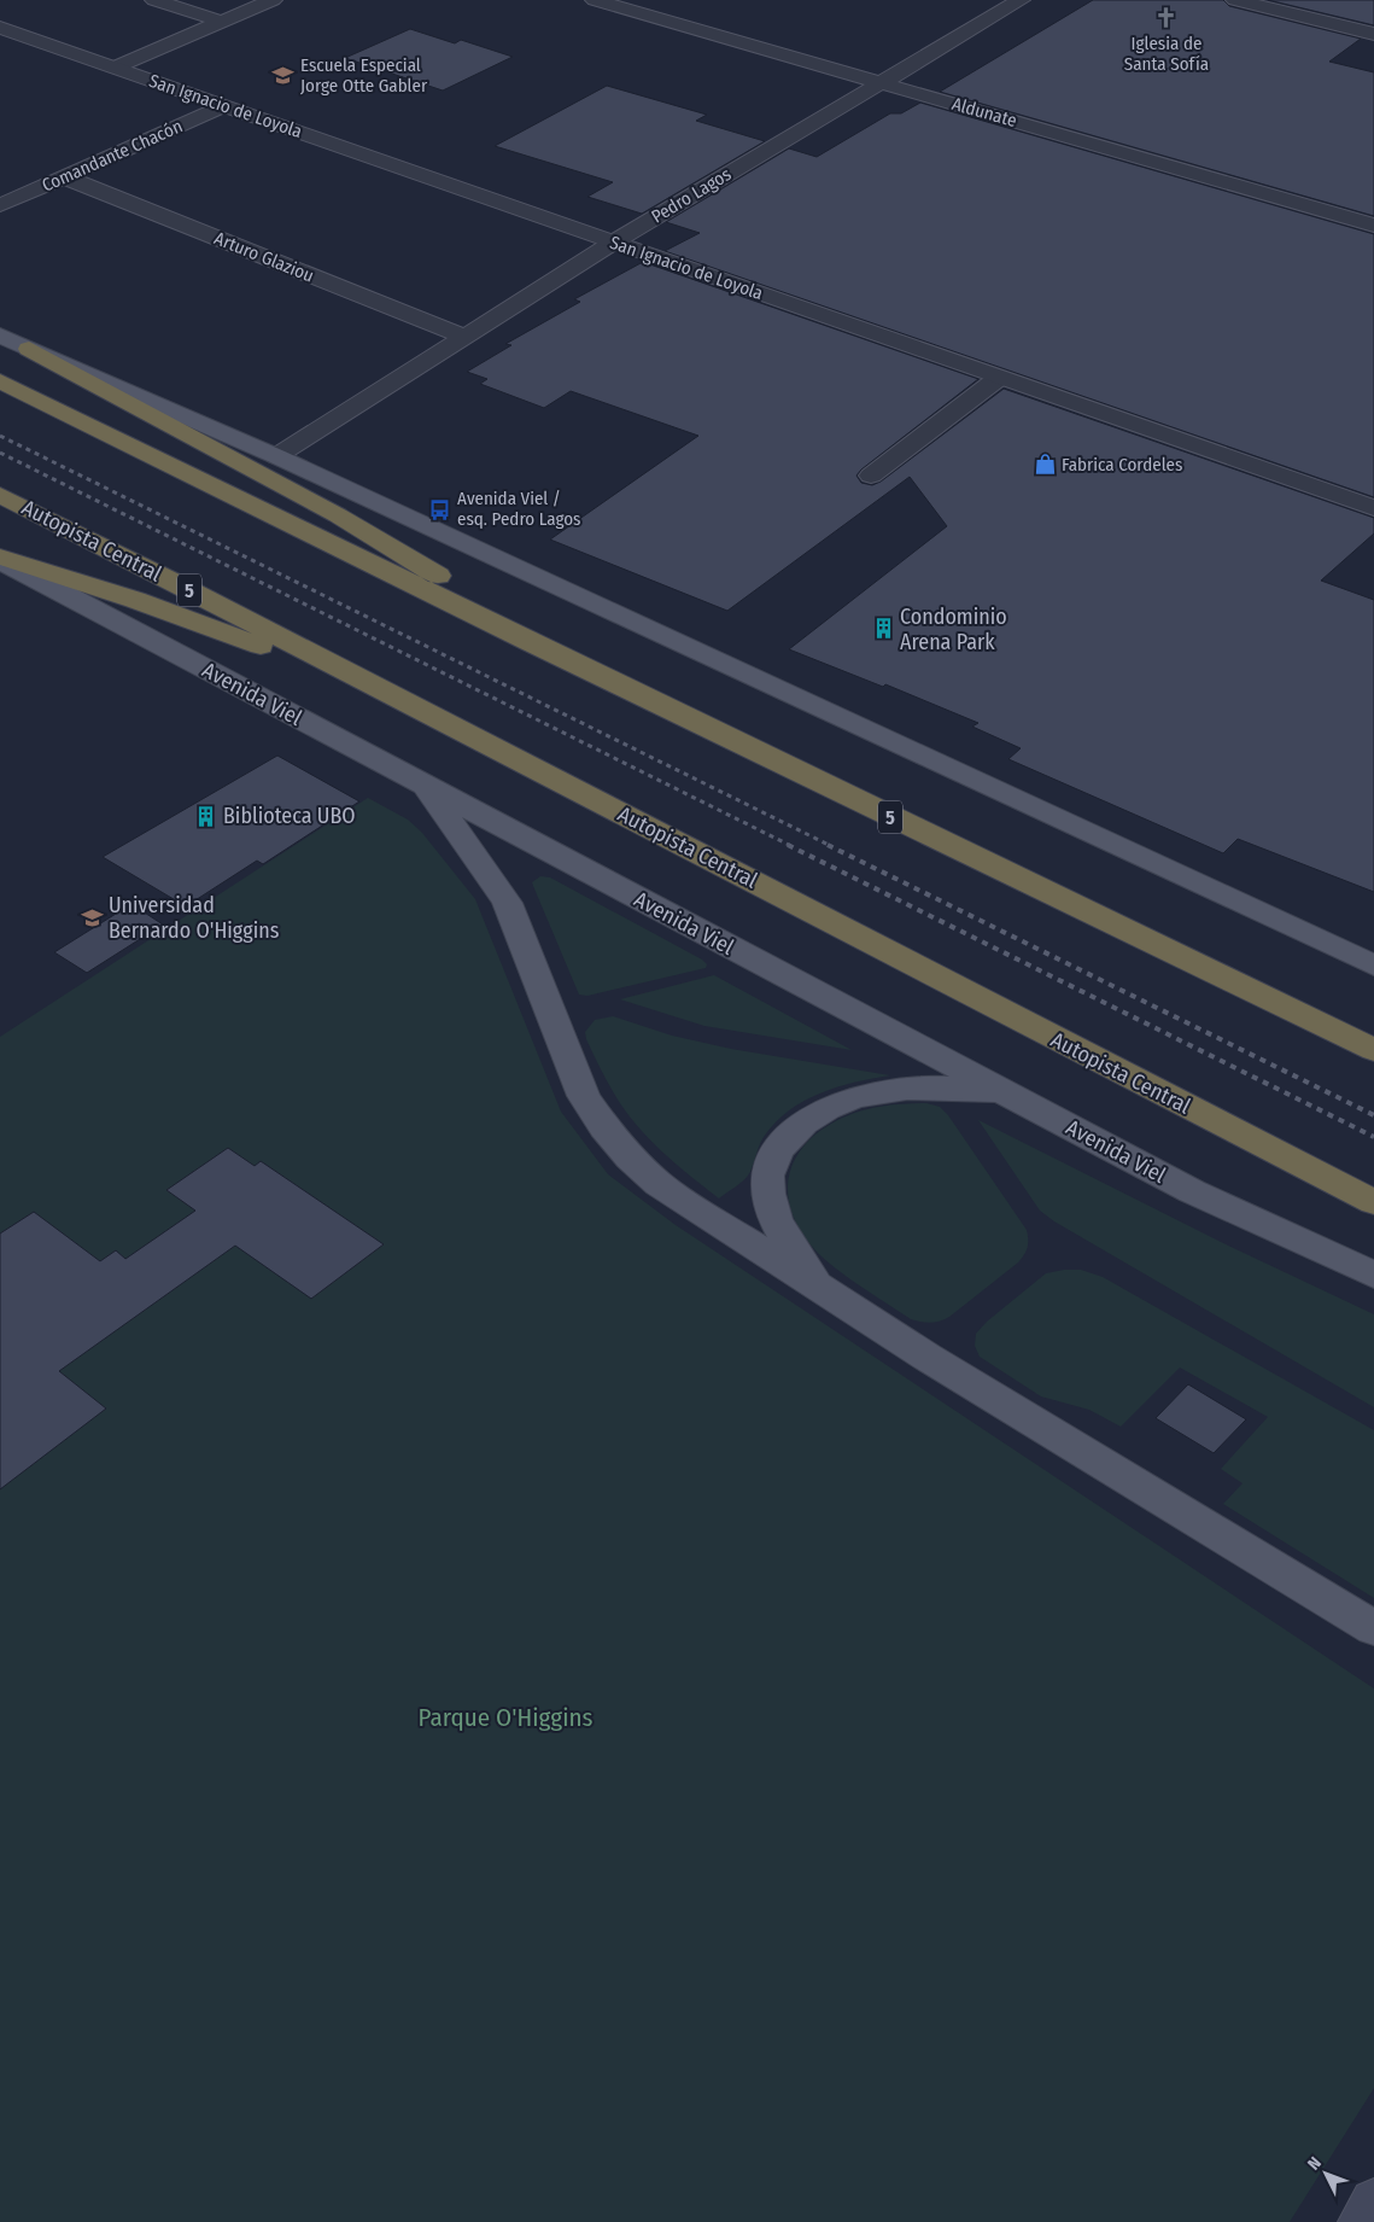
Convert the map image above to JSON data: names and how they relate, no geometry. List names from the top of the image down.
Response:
{
  "streets": {
    "highway": ["Autopista Central", "5"],
    "main road": ["Avenida Viel"],
    "street": [
      "San Ignacio de Loyola",
      "Aldunate",
      "Comandante Chacón",
      "Pedro Lagos",
      "Arturo Glaziou"
    ]
  },
  "crossings": [
    ["San Ignacio de Loyola", "Comandante Chacón"],
    ["San Ignacio de Loyola", "Pedro Lagos"],
    ["Aldunate", "Pedro Lagos"],
    ["Comandante Chacón", "Arturo Glaziou"],
    ["Pedro Lagos", "Arturo Glaziou"]
  ],
  "parks": ["Parque O'Higgins"],
  "places": {
    "church": ["Iglesia de Santa Sofía"],
    "school or university": ["Escuela Especial Jorge Otte Gabler", "Universidad Bernardo O'Higgins"],
    "shop": ["Fabrica Cordeles"],
    "bus stop": ["Avenida Viel / esq. Pedro Lagos"],
    "building": ["Condominio Arena Park", "Biblioteca UBO"]
  },
  "north": "top left"
}
